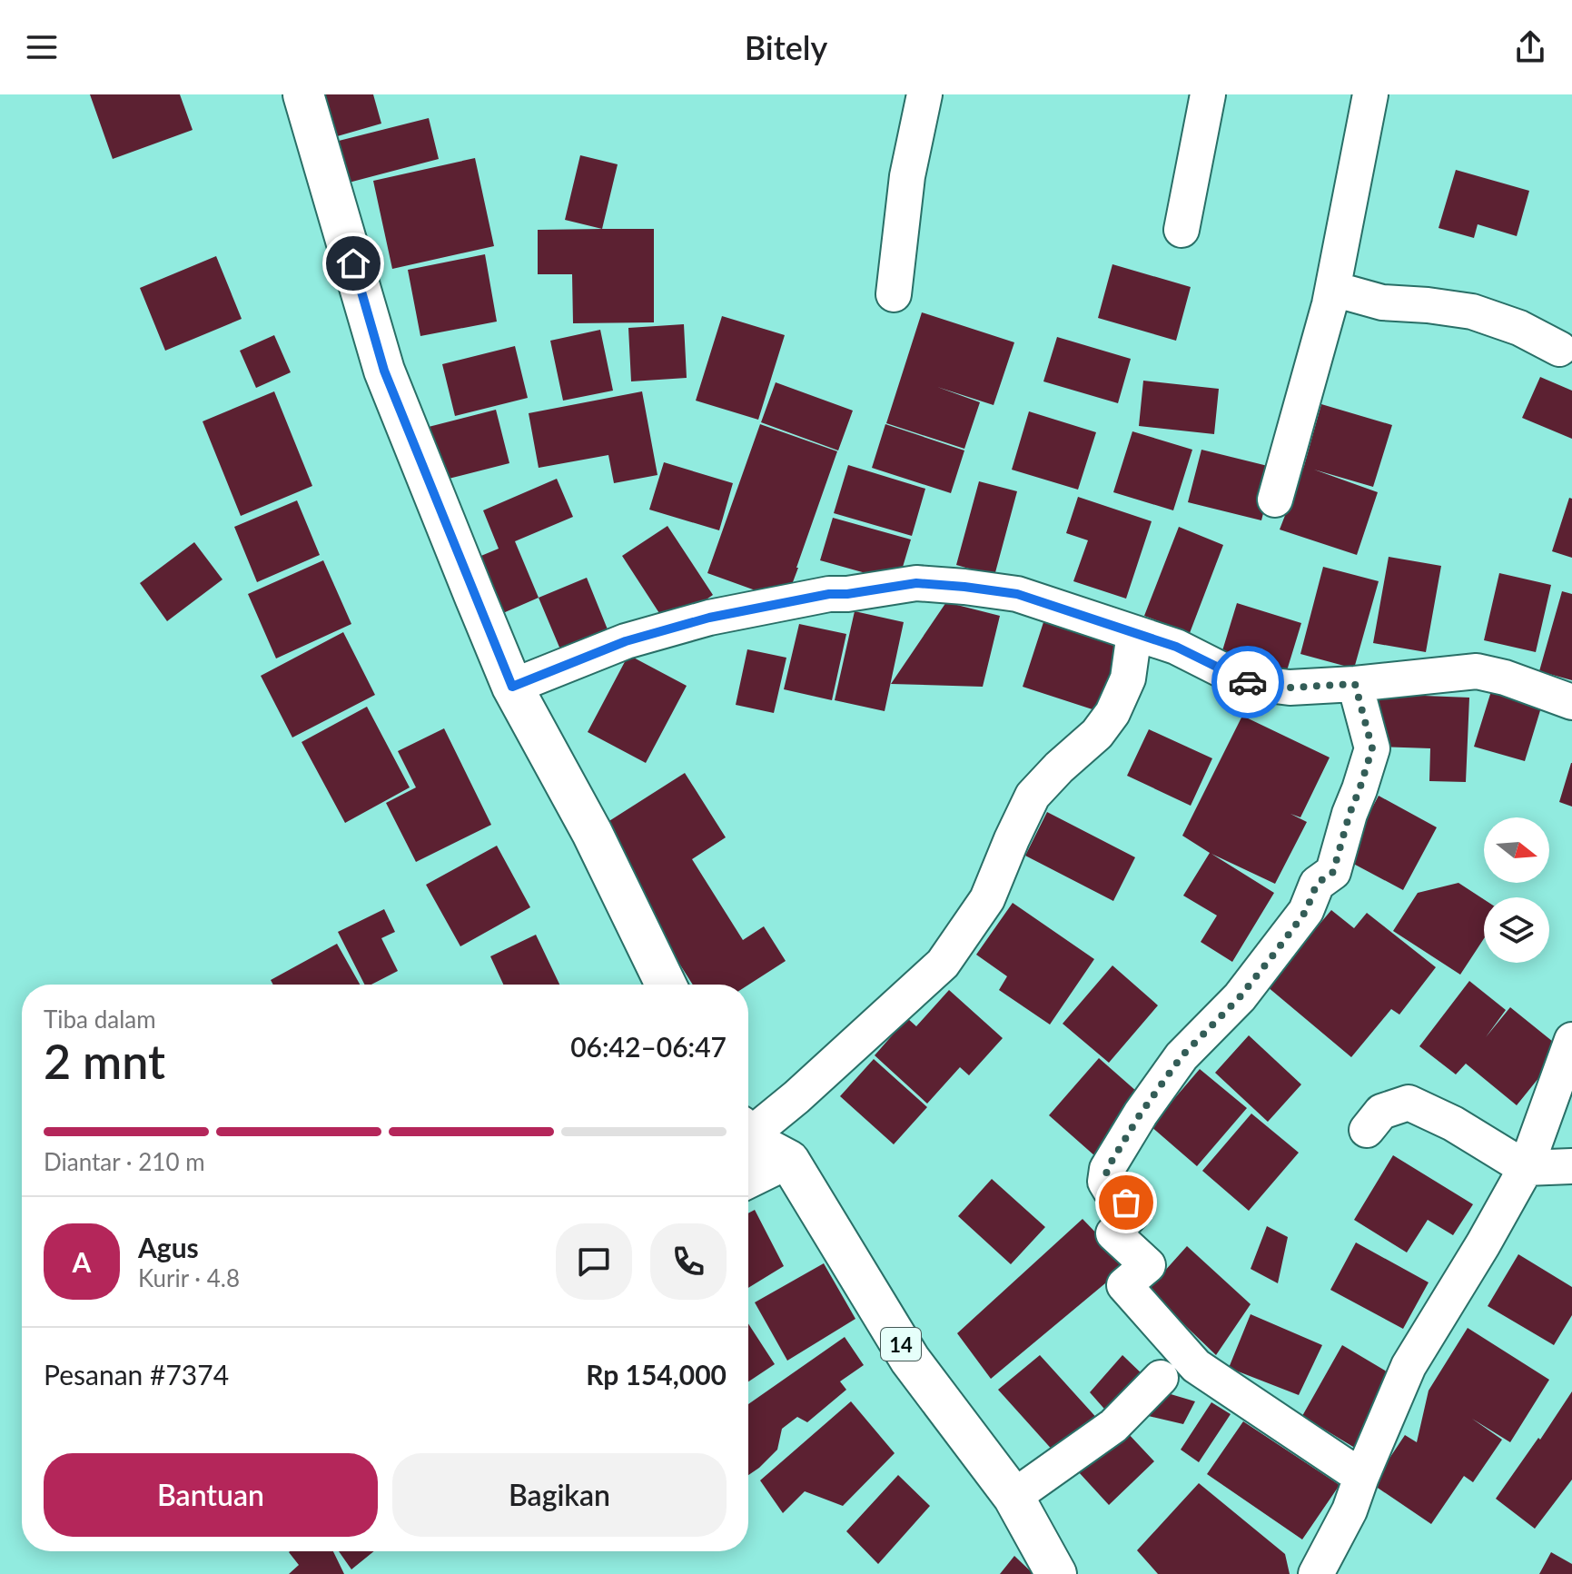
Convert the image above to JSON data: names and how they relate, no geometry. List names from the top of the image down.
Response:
{
  "streets": {
    "highway": ["14"]
  },
  "north": "right",
  "page": {
    "header": "Bitely",
    "heading": ["2 mnt", "Tiba dalam", "06:42–06:47"],
    "panel": [
      "Agus",
      "Kurir · 4.8",
      "Pesanan #7374",
      "Rp 154,000"
    ],
    "bar": "Diantar · 210 m",
    "round": "A",
    "buttons": ["Bantuan", "Bagikan"]
  }
}
